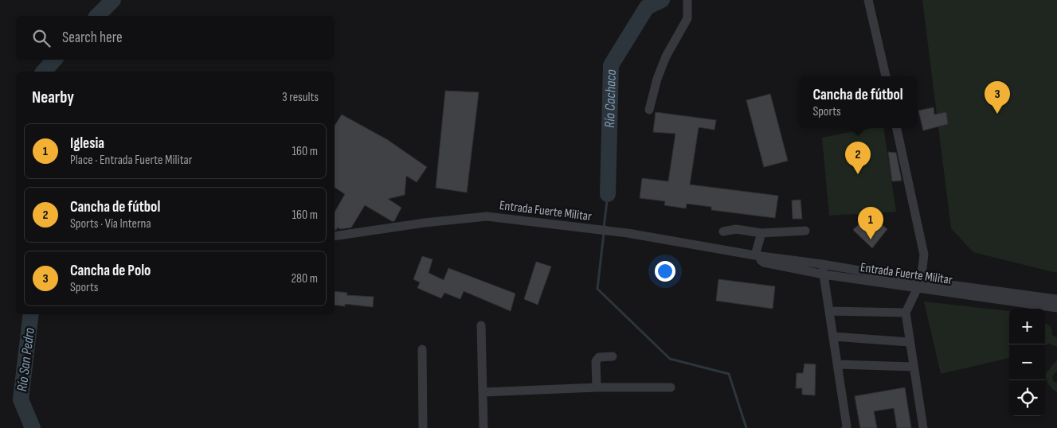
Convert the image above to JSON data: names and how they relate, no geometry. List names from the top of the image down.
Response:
{
  "streets": {
    "street": ["Entrada Fuerte Militar"]
  },
  "water": ["Río Cachaco", "Río San Pedro"],
  "page": {
    "search": "Search here",
    "heading": ["Nearby", "3 results"],
    "popup": ["Cancha de fútbol", "Sports"],
    "pins": ["3", "2", "1"],
    "list": [
      {
        "mark": "1",
        "name": "Iglesia",
        "note": "Place · Entrada Fuerte Militar",
        "value": "160 m"
      },
      {
        "mark": "2",
        "name": "Cancha de fútbol",
        "note": "Sports · Vía Interna",
        "value": "160 m"
      },
      {
        "mark": "3",
        "name": "Cancha de Polo",
        "note": "Sports",
        "value": "280 m"
      }
    ],
    "map_buttons": ["+", "−"]
  }
}
